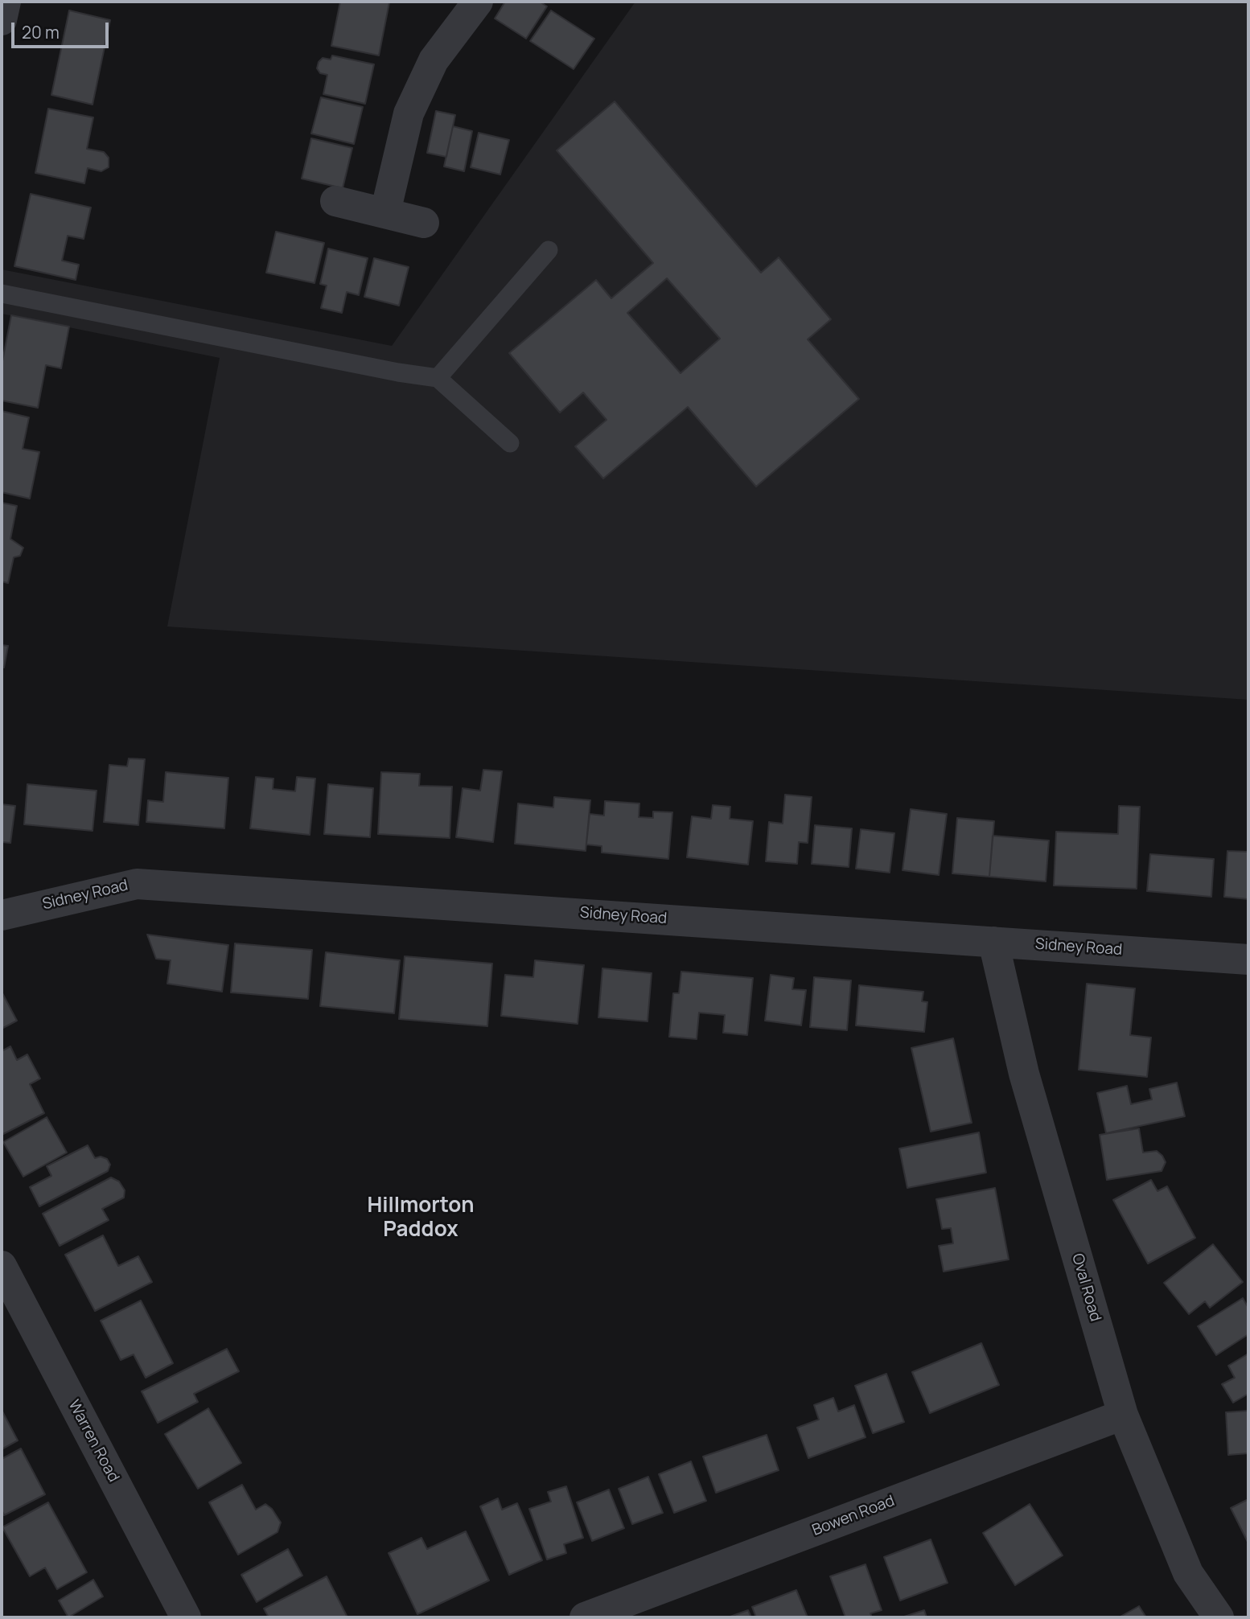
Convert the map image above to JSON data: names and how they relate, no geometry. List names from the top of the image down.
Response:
{
  "streets": {
    "street": [
      "Sidney Road",
      "Oval Road",
      "Warren Road",
      "Bowen Road"
    ]
  },
  "crossings": [
    ["Sidney Road", "Oval Road"],
    ["Oval Road", "Bowen Road"]
  ],
  "districts": ["Hillmorton Paddox"],
  "scale_bar": "20 m"
}
